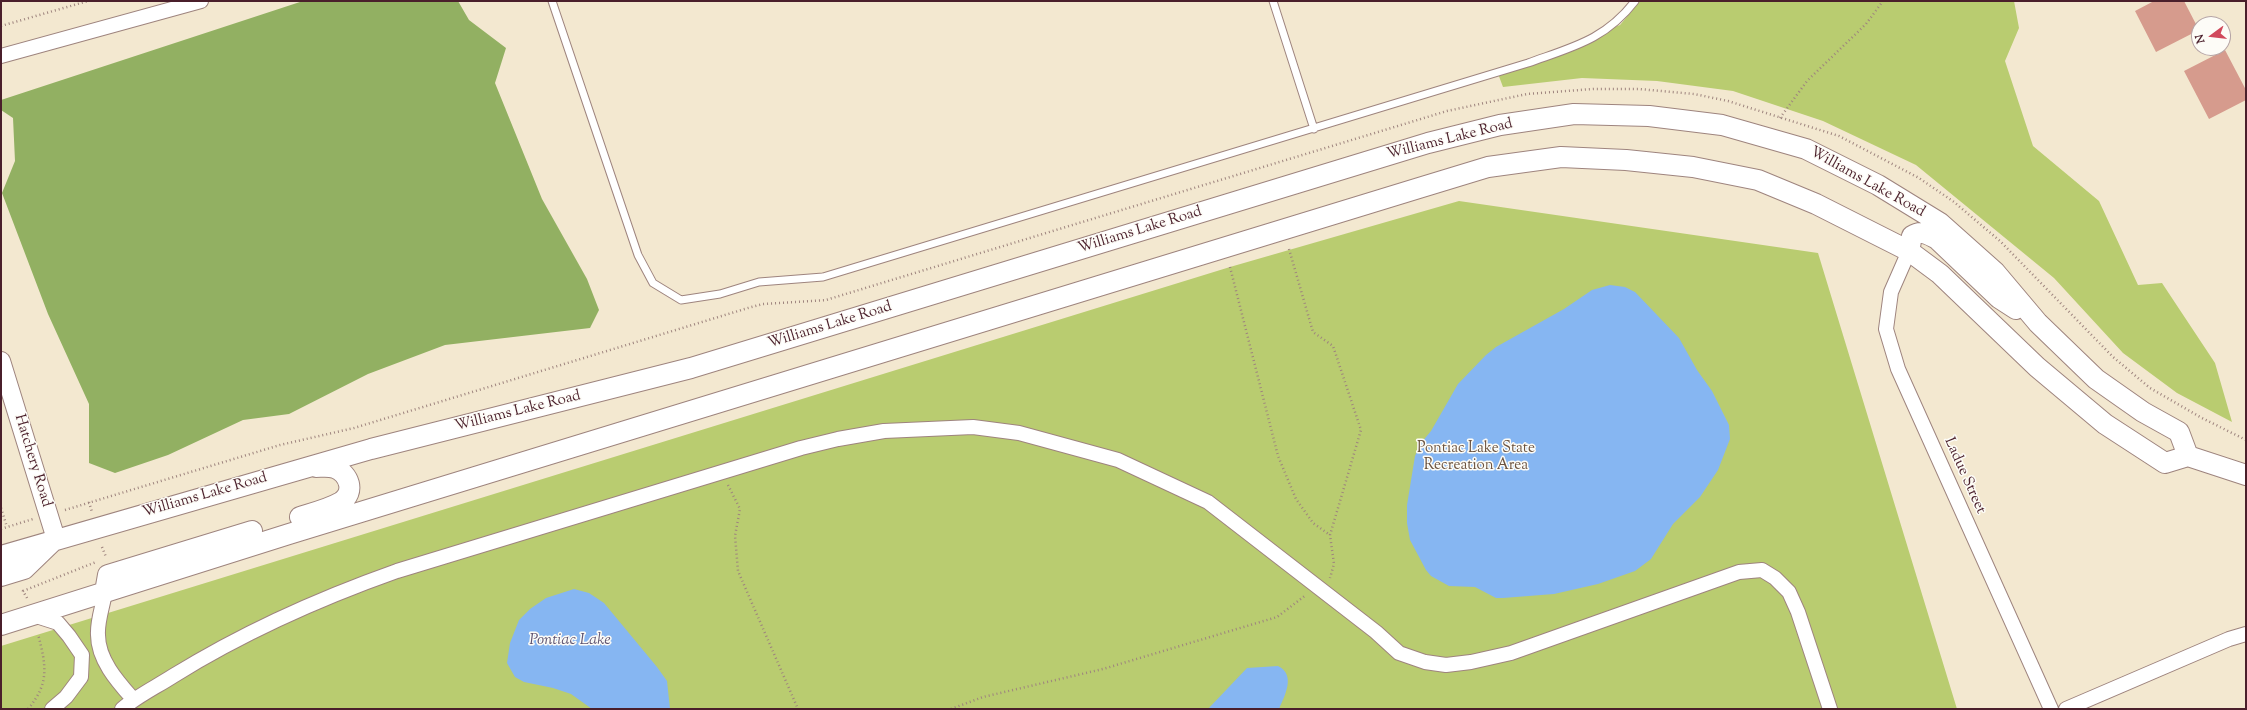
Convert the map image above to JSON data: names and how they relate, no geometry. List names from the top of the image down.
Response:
{
  "streets": {
    "main road": ["Williams Lake Road"],
    "street": ["Hatchery Road", "Ladue Street"]
  },
  "crossings": [
    ["Williams Lake Road", "Hatchery Road"]
  ],
  "water": ["Pontiac Lake"],
  "parks": ["Pontiac Lake State Recreation Area"],
  "north": "left"
}
